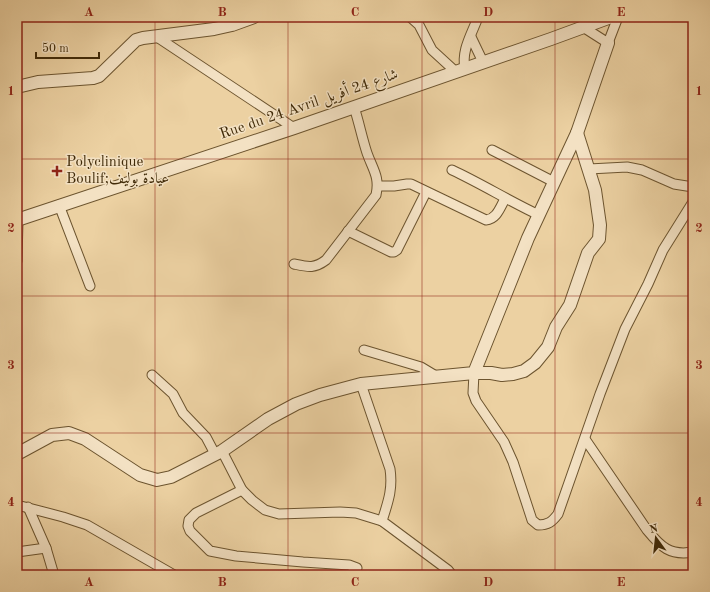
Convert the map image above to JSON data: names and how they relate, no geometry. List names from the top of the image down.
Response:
{
  "streets": {
    "street": ["Rue du 24 Avril شارع 24 أفريل"]
  },
  "places": {
    "health": ["Polyclinique Boulif;عيادة بوليف"]
  },
  "scale_bar": "50 m",
  "north": "top",
  "grid": {
    "columns": [
      "A",
      "B",
      "C",
      "D",
      "E"
    ],
    "rows": [
      "1",
      "2",
      "3",
      "4"
    ]
  }
}
